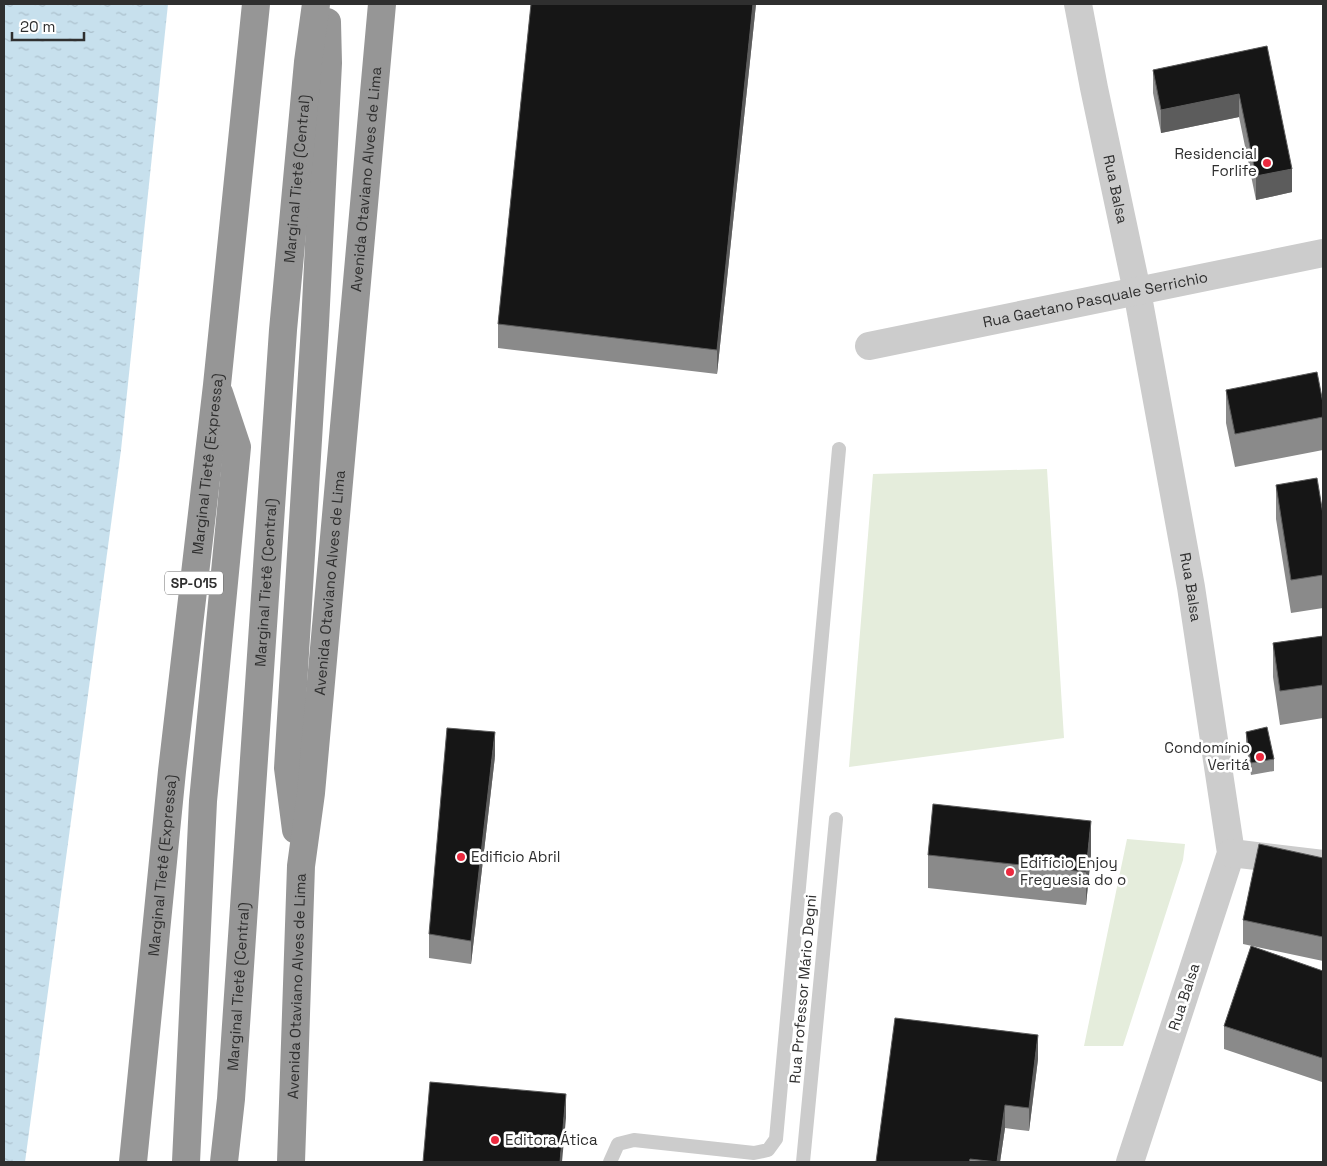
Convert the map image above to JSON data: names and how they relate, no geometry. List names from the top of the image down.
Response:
{
  "streets": {
    "highway": [
      "Marginal Tietê (Central)",
      "Avenida Otaviano Alves de Lima",
      "Marginal Tietê (Expressa)",
      "SP-015"
    ],
    "street": ["Rua Balsa", "Rua Gaetano Pasquale Serrichio"],
    "lane": ["Rua Professor Mário Degni"]
  },
  "crossings": [
    ["Rua Balsa", "Rua Gaetano Pasquale Serrichio"]
  ],
  "places": [
    "Residencial Forlife",
    "Condomínio Veritá",
    "Edificio Abril",
    "Edifício Enjoy Freguesia do o",
    "Editora Ática"
  ],
  "scale_bar": "20 m"
}
